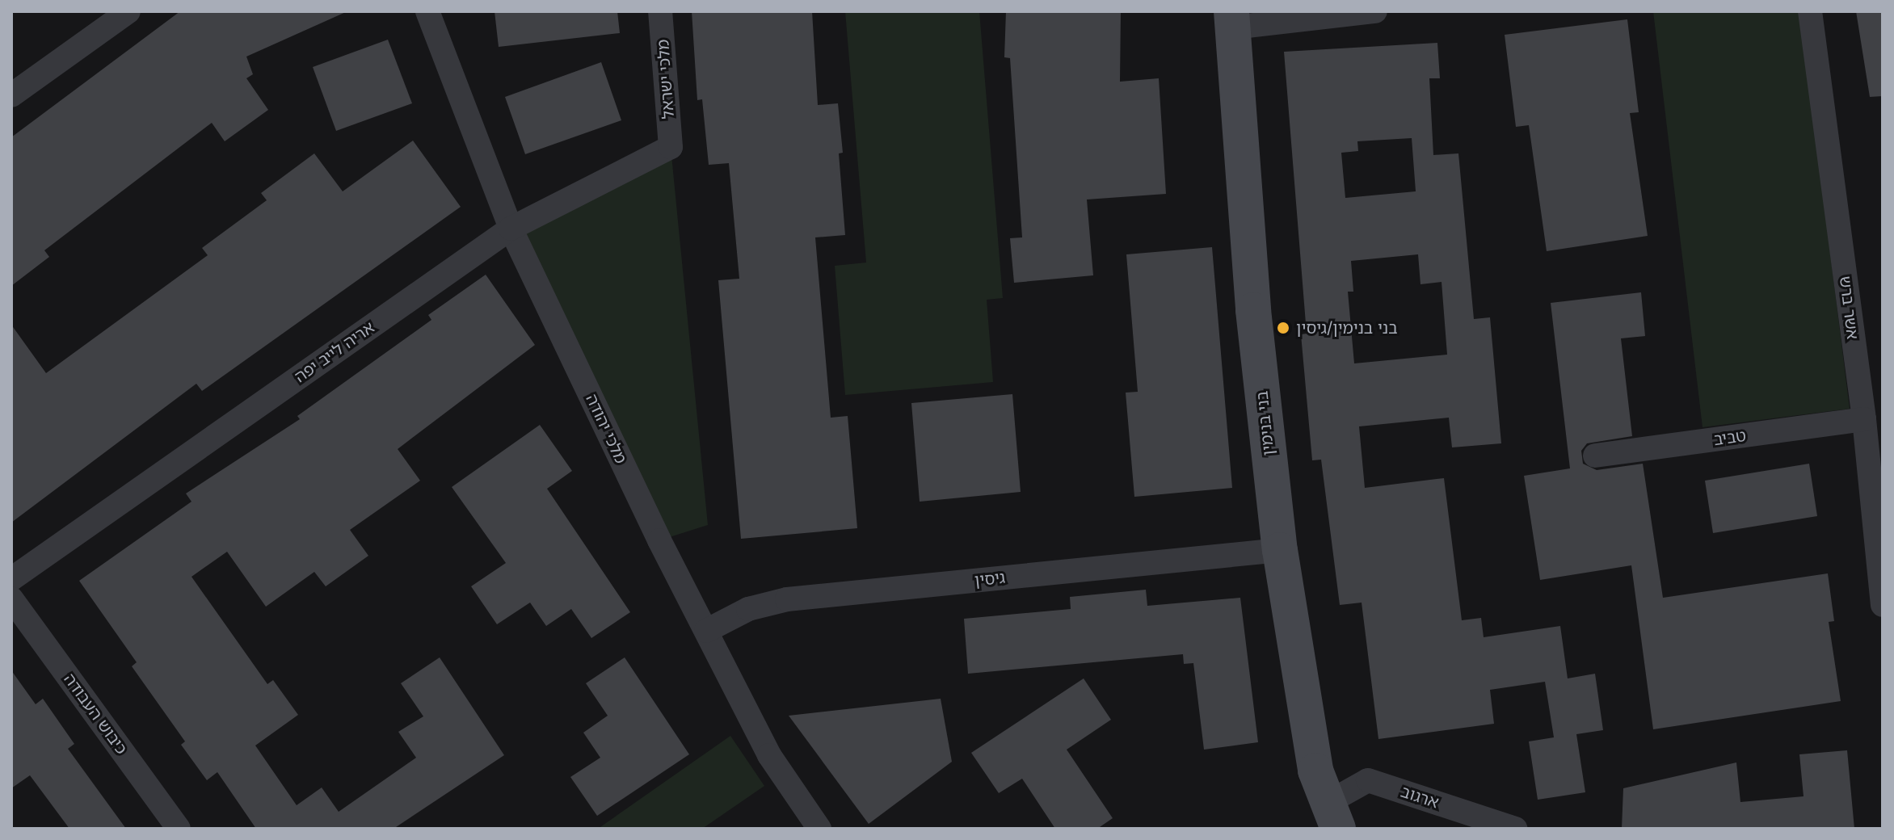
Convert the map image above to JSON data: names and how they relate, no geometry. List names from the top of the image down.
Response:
{
  "streets": {
    "street": [
      "מלכי ישראל",
      "אשר ברש",
      "אריה לייב יפה",
      "בני בנימין",
      "מלכי יהודה",
      "טביב",
      "גיסין",
      "כיבוש העבודה",
      "ארגוב"
    ]
  },
  "crossings": [
    ["מלכי ישראל", "אריה לייב יפה"],
    ["אשר ברש", "טביב"],
    ["אריה לייב יפה", "מלכי יהודה"],
    ["בני בנימין", "גיסין"],
    ["בני בנימין", "ארגוב"],
    ["מלכי יהודה", "גיסין"]
  ],
  "places": ["בני בנימין/גיסין"]
}
